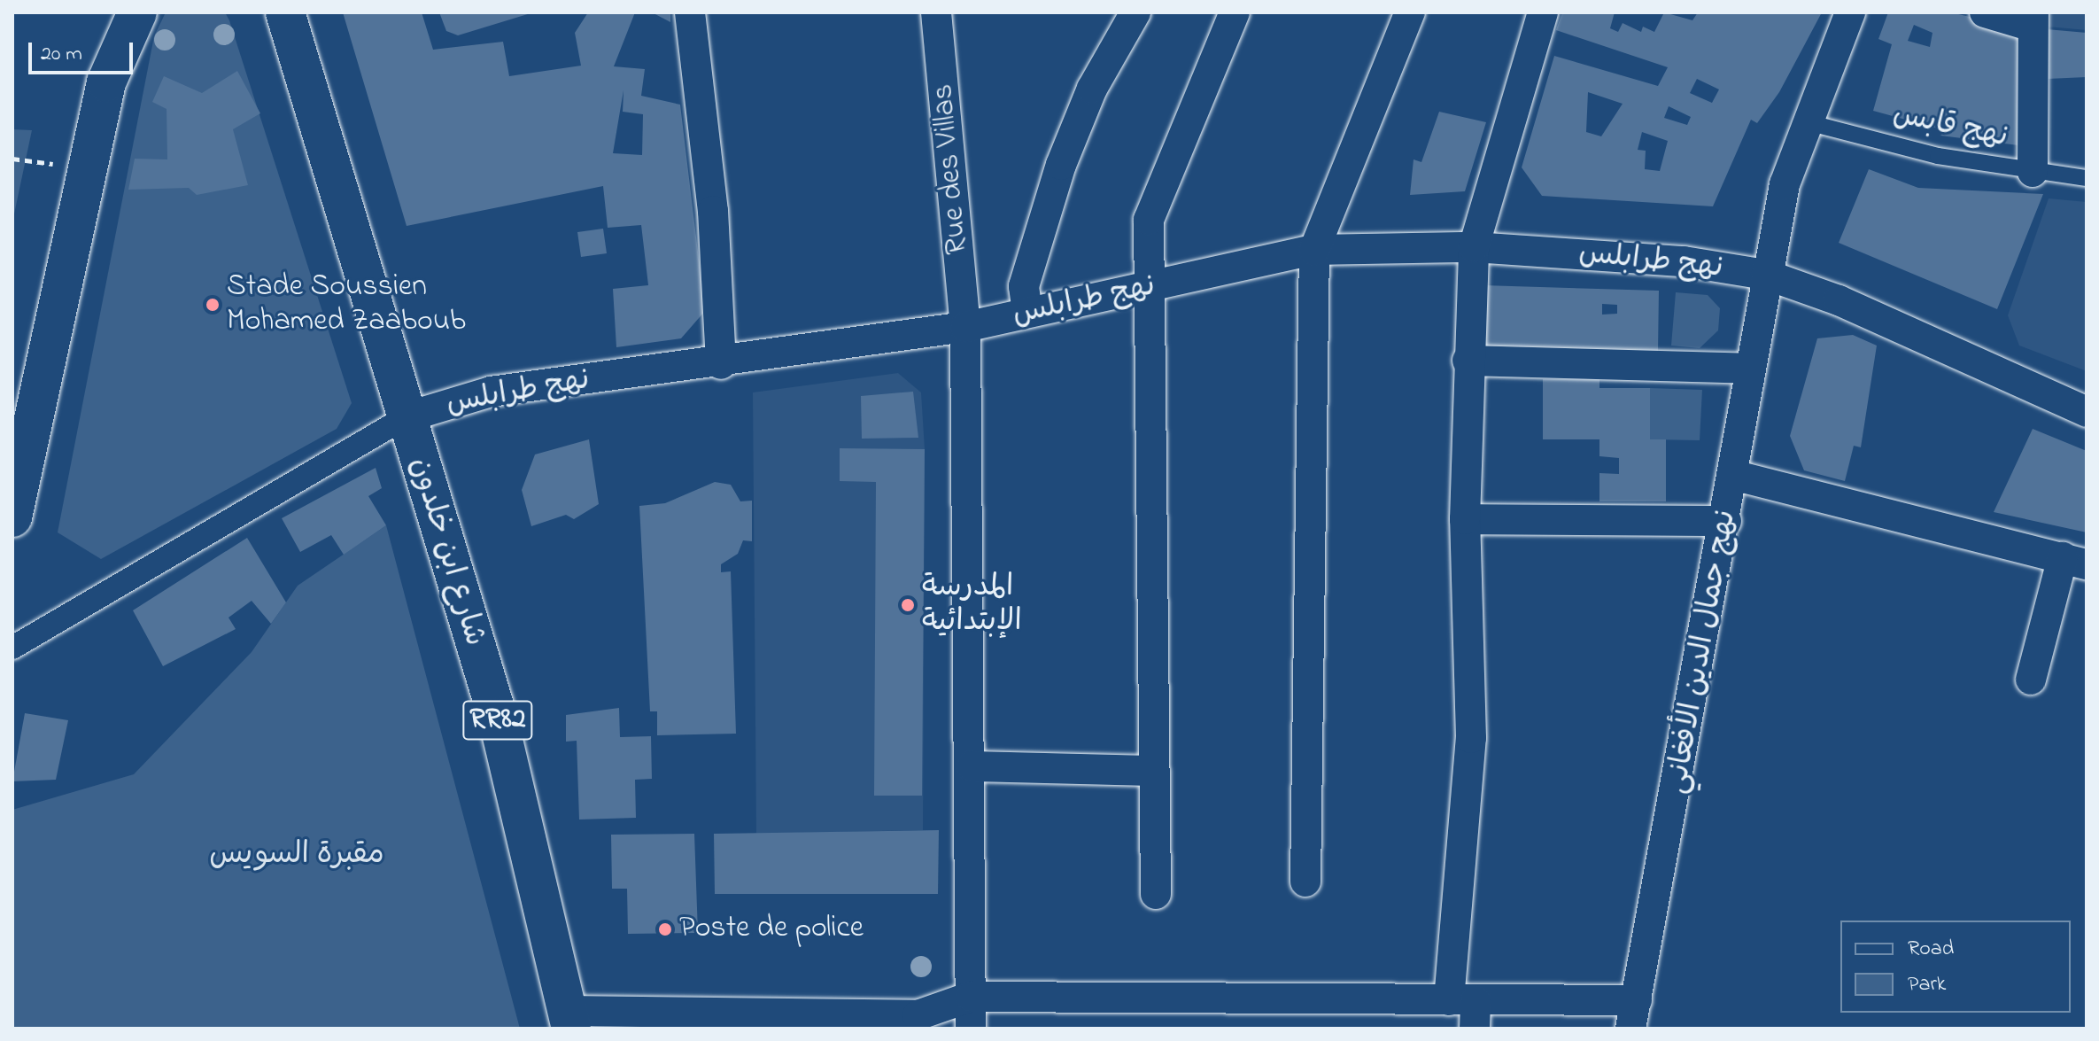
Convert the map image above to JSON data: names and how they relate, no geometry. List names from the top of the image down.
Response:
{
  "streets": {
    "main road": ["شارع ابن خلدون", "RR82"],
    "street": ["Rue des Villas", "نهج طرابلس", "نهج جمال الدين الأفغاني"],
    "lane": ["نهج قابس"]
  },
  "crossings": [
    ["نهج قابس", "نهج جمال الدين الأفغاني"],
    ["Rue des Villas", "نهج طرابلس"],
    ["نهج طرابلس", "شارع ابن خلدون"],
    ["نهج طرابلس", "نهج جمال الدين الأفغاني"]
  ],
  "parks": ["مقبرة السويس"],
  "places": ["Stade Soussien Mohamed Zaaboub", "المدرسة الإبتدائية", "Poste de police"],
  "legend": ["Road", "Park"],
  "scale_bar": "20 m"
}
